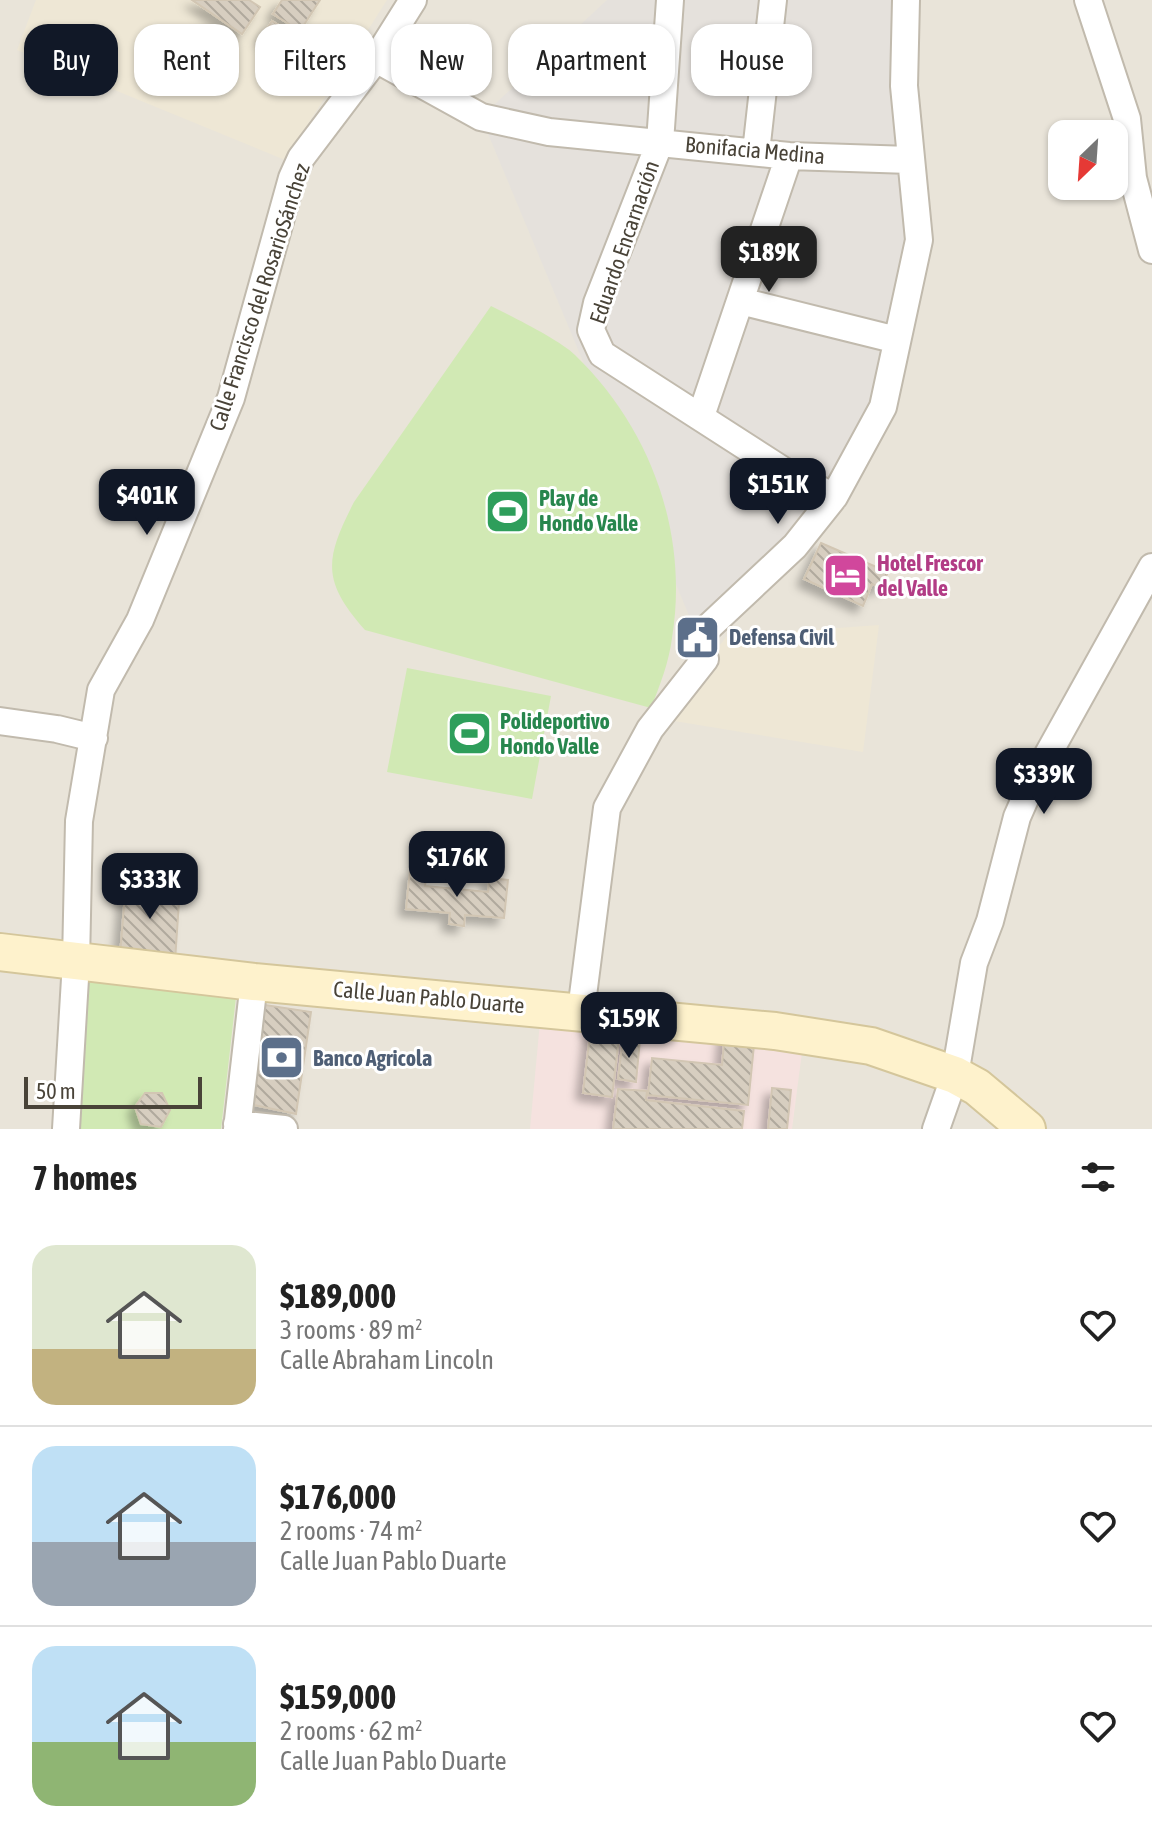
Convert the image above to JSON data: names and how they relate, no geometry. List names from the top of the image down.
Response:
{
  "streets": {
    "street": [
      "Bonifacia Medina",
      "Eduardo Encarnación",
      "Calle Francisco del RosarioSánchez",
      "Calle Juan Pablo Duarte"
    ]
  },
  "crossings": [
    ["Bonifacia Medina", "Eduardo Encarnación"],
    ["Bonifacia Medina", "Calle Francisco del RosarioSánchez"],
    ["Calle Francisco del RosarioSánchez", "Calle Juan Pablo Duarte"]
  ],
  "places": {
    "sports": ["Play de Hondo Valle", "Polideportivo Hondo Valle"],
    "hotel": ["Hotel Frescor del Valle"],
    "public building": ["Defensa Civil"],
    "bank": ["Banco Agricola"]
  },
  "scale_bar": "50 m",
  "north": "bottom left",
  "page": {
    "chip": [
      "Buy",
      "Rent",
      "Filters",
      "New",
      "Apartment",
      "House"
    ],
    "price": [
      "$189K",
      "$151K",
      "$401K",
      "$339K",
      "$176K",
      "$333K",
      "$159K"
    ],
    "scale": "50 m",
    "heading": "7 homes",
    "list": [
      {
        "name": "$189,000",
        "note": "3 rooms · 89 m² · Calle Abraham Lincoln"
      },
      {
        "name": "$176,000",
        "note": "2 rooms · 74 m² · Calle Juan Pablo Duarte"
      },
      {
        "name": "$159,000",
        "note": "2 rooms · 62 m² · Calle Juan Pablo Duarte"
      }
    ]
  }
}
